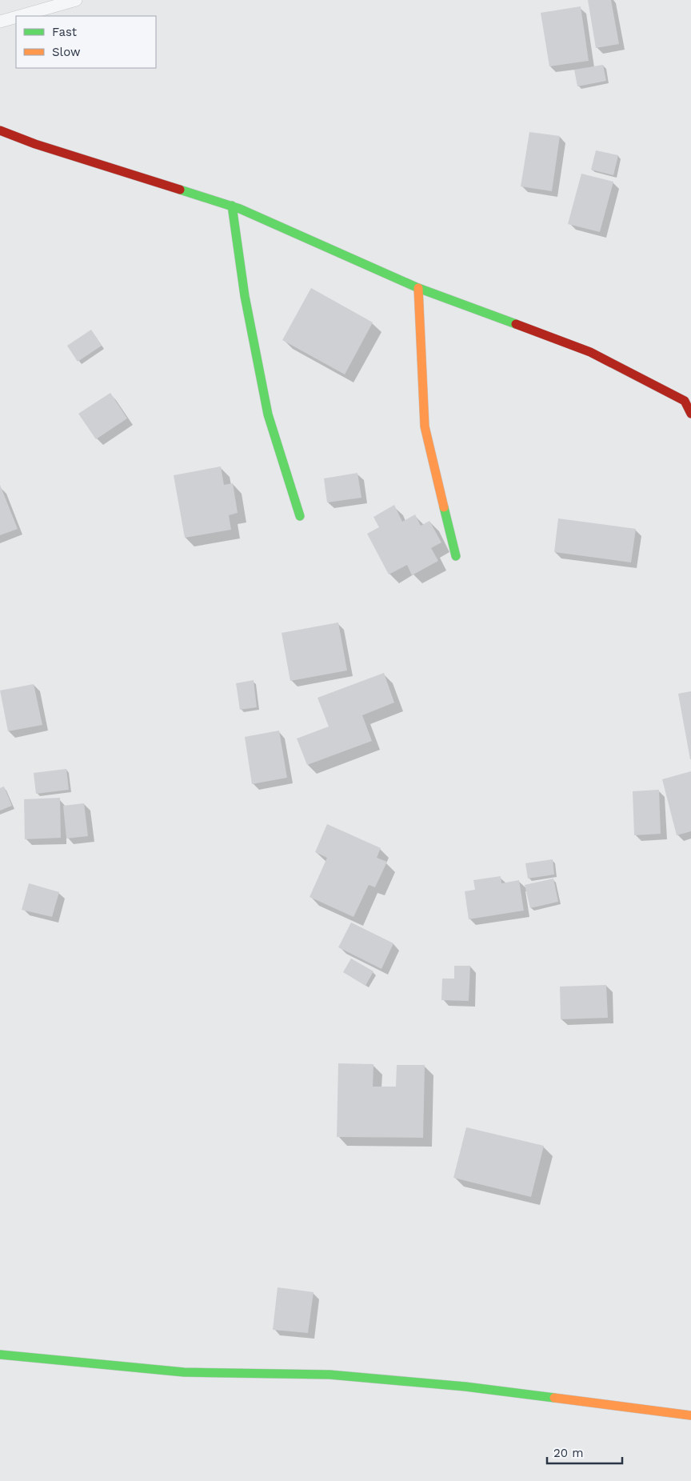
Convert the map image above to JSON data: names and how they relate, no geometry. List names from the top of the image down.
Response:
{
  "legend": ["Fast", "Slow"],
  "scale_bar": "20 m"
}
